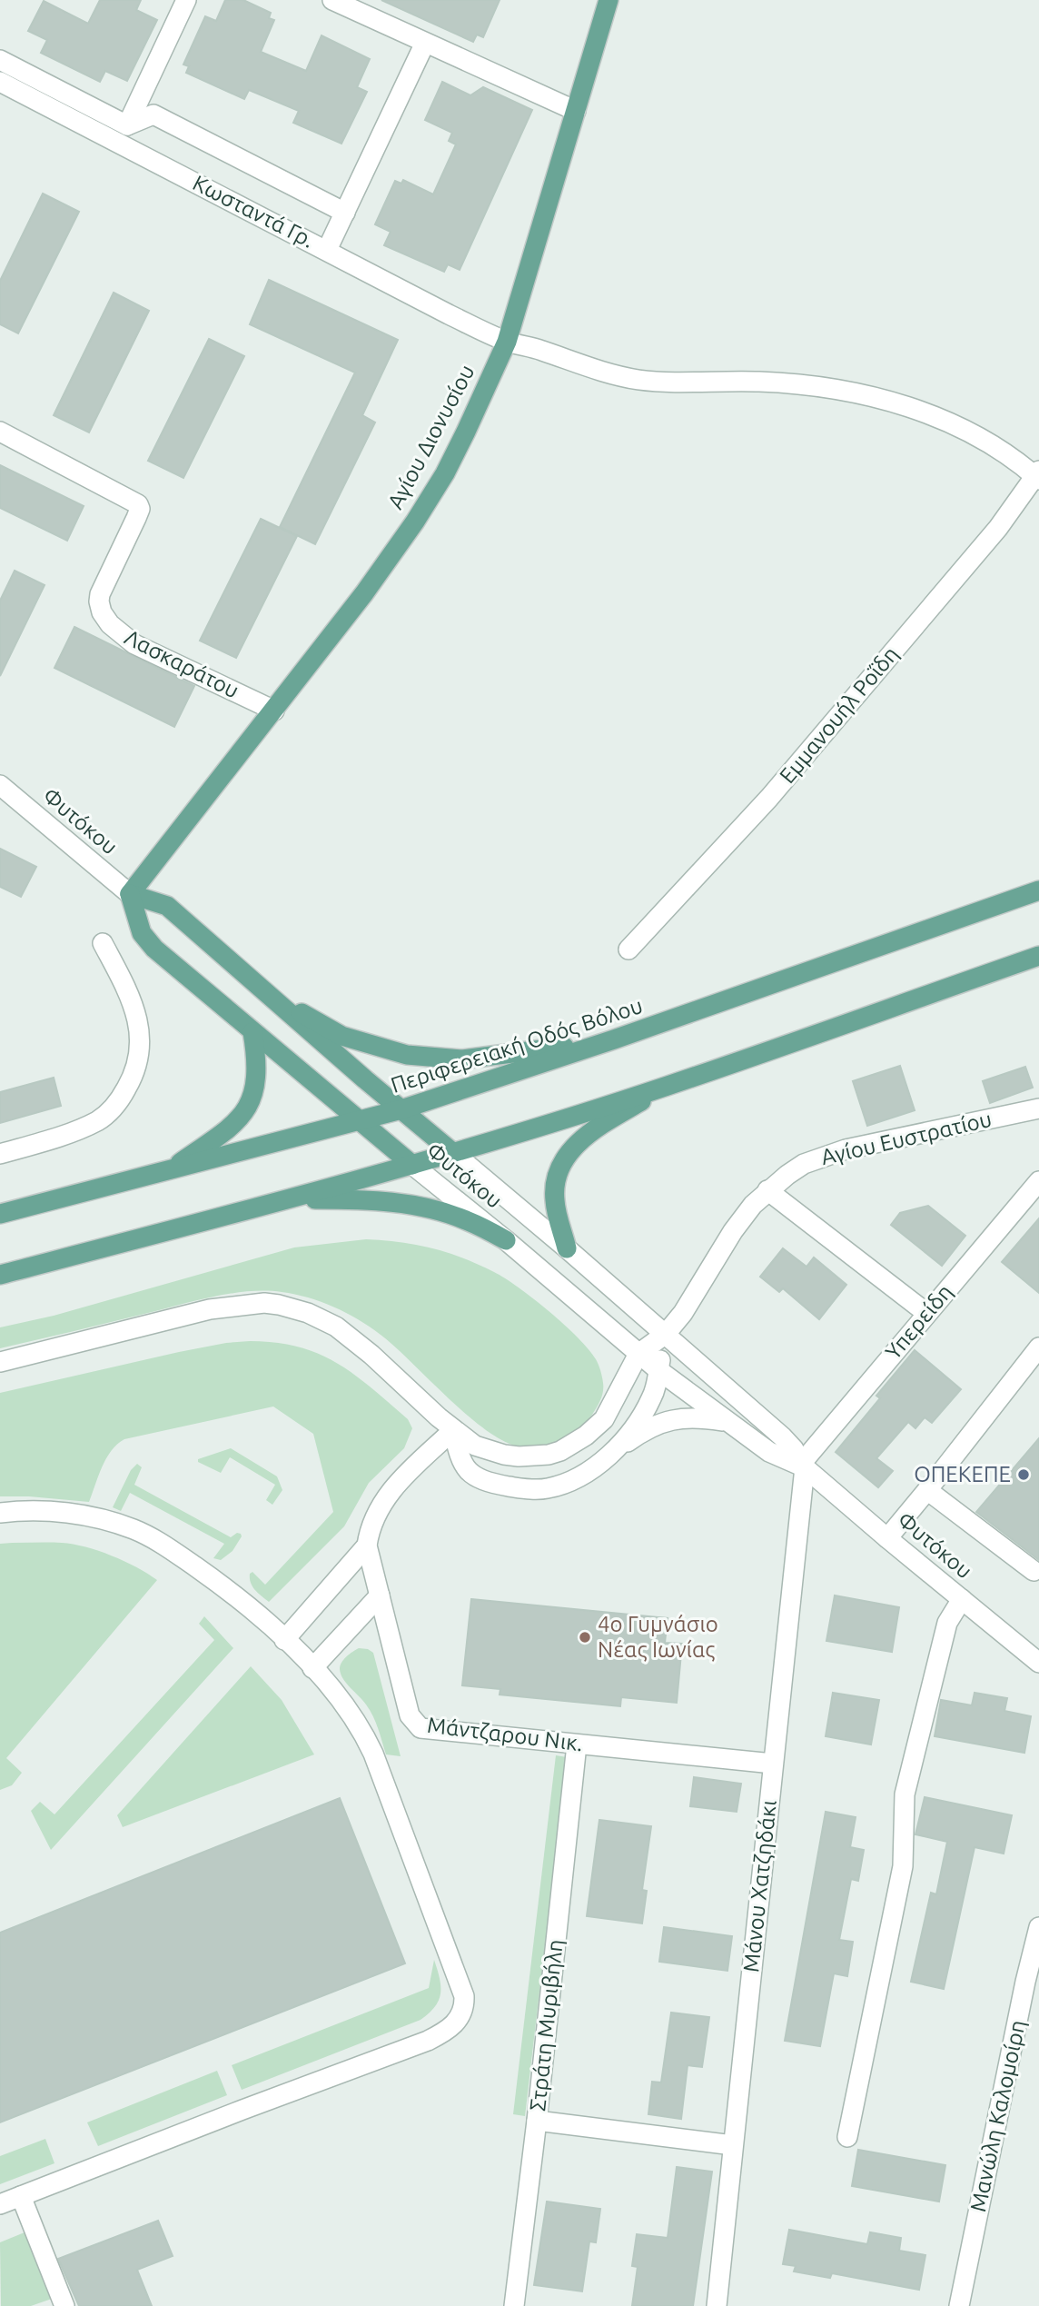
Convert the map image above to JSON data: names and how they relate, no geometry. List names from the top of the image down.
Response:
{
  "streets": {
    "main road": ["Αγίου Διονυσίου", "Φυτόκου", "Περιφερειακή Οδός Βόλου"],
    "street": [
      "Κωσταντά Γρ.",
      "Λασκαράτου",
      "Εμμανουήλ Ροΐδη",
      "Αγίου Ευστρατίου",
      "Υπερείδη",
      "Μάντζαρου Νικ.",
      "Μάνου Χατζηδάκι",
      "Στράτη Μυριβήλη",
      "Μανώλη Καλομοίρη"
    ]
  },
  "crossings": [
    ["Κωσταντά Γρ.", "Αγίου Διονυσίου"],
    ["Κωσταντά Γρ.", "Εμμανουήλ Ροΐδη"],
    ["Αγίου Διονυσίου", "Λασκαράτου"],
    ["Αγίου Διονυσίου", "Φυτόκου"],
    ["Φυτόκου", "Περιφερειακή Οδός Βόλου"],
    ["Φυτόκου", "Αγίου Ευστρατίου"],
    ["Φυτόκου", "Υπερείδη"],
    ["Φυτόκου", "Μάνου Χατζηδάκι"],
    ["Υπερείδη", "Μάνου Χατζηδάκι"],
    ["Μάντζαρου Νικ.", "Μάνου Χατζηδάκι"],
    ["Μάντζαρου Νικ.", "Στράτη Μυριβήλη"]
  ],
  "places": ["ΟΠΕΚΕΠΕ", "4ο Γυμνάσιο Νέας Ιωνίας"]
}
